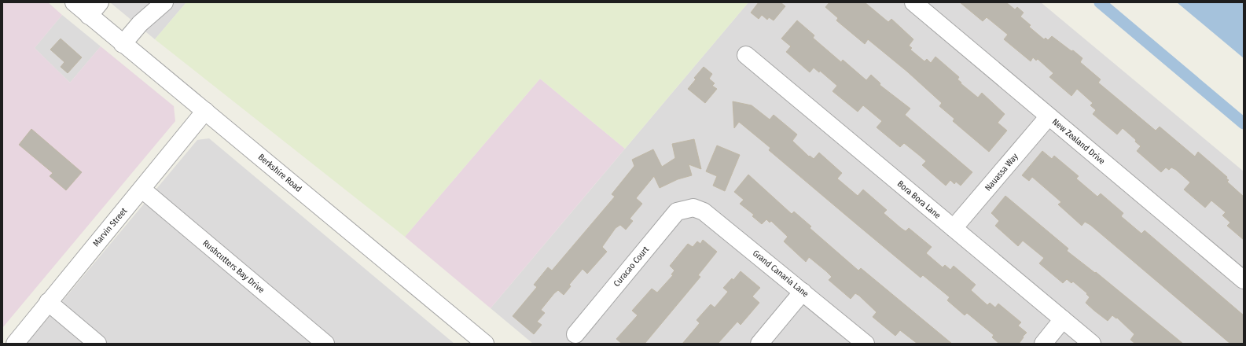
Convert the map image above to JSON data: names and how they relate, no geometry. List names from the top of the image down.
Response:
{
  "streets": {
    "street": [
      "New Zealand Drive",
      "Nauassa Way",
      "Berkshire Road",
      "Bora Bora Lane",
      "Marvin Street",
      "Rushcutters Bay Drive",
      "Curacao Court",
      "Grand Canaria Lane"
    ]
  },
  "crossings": [
    ["New Zealand Drive", "Nauassa Way"],
    ["Nauassa Way", "Bora Bora Lane"],
    ["Berkshire Road", "Marvin Street"],
    ["Marvin Street", "Rushcutters Bay Drive"],
    ["Curacao Court", "Grand Canaria Lane"]
  ]
}
